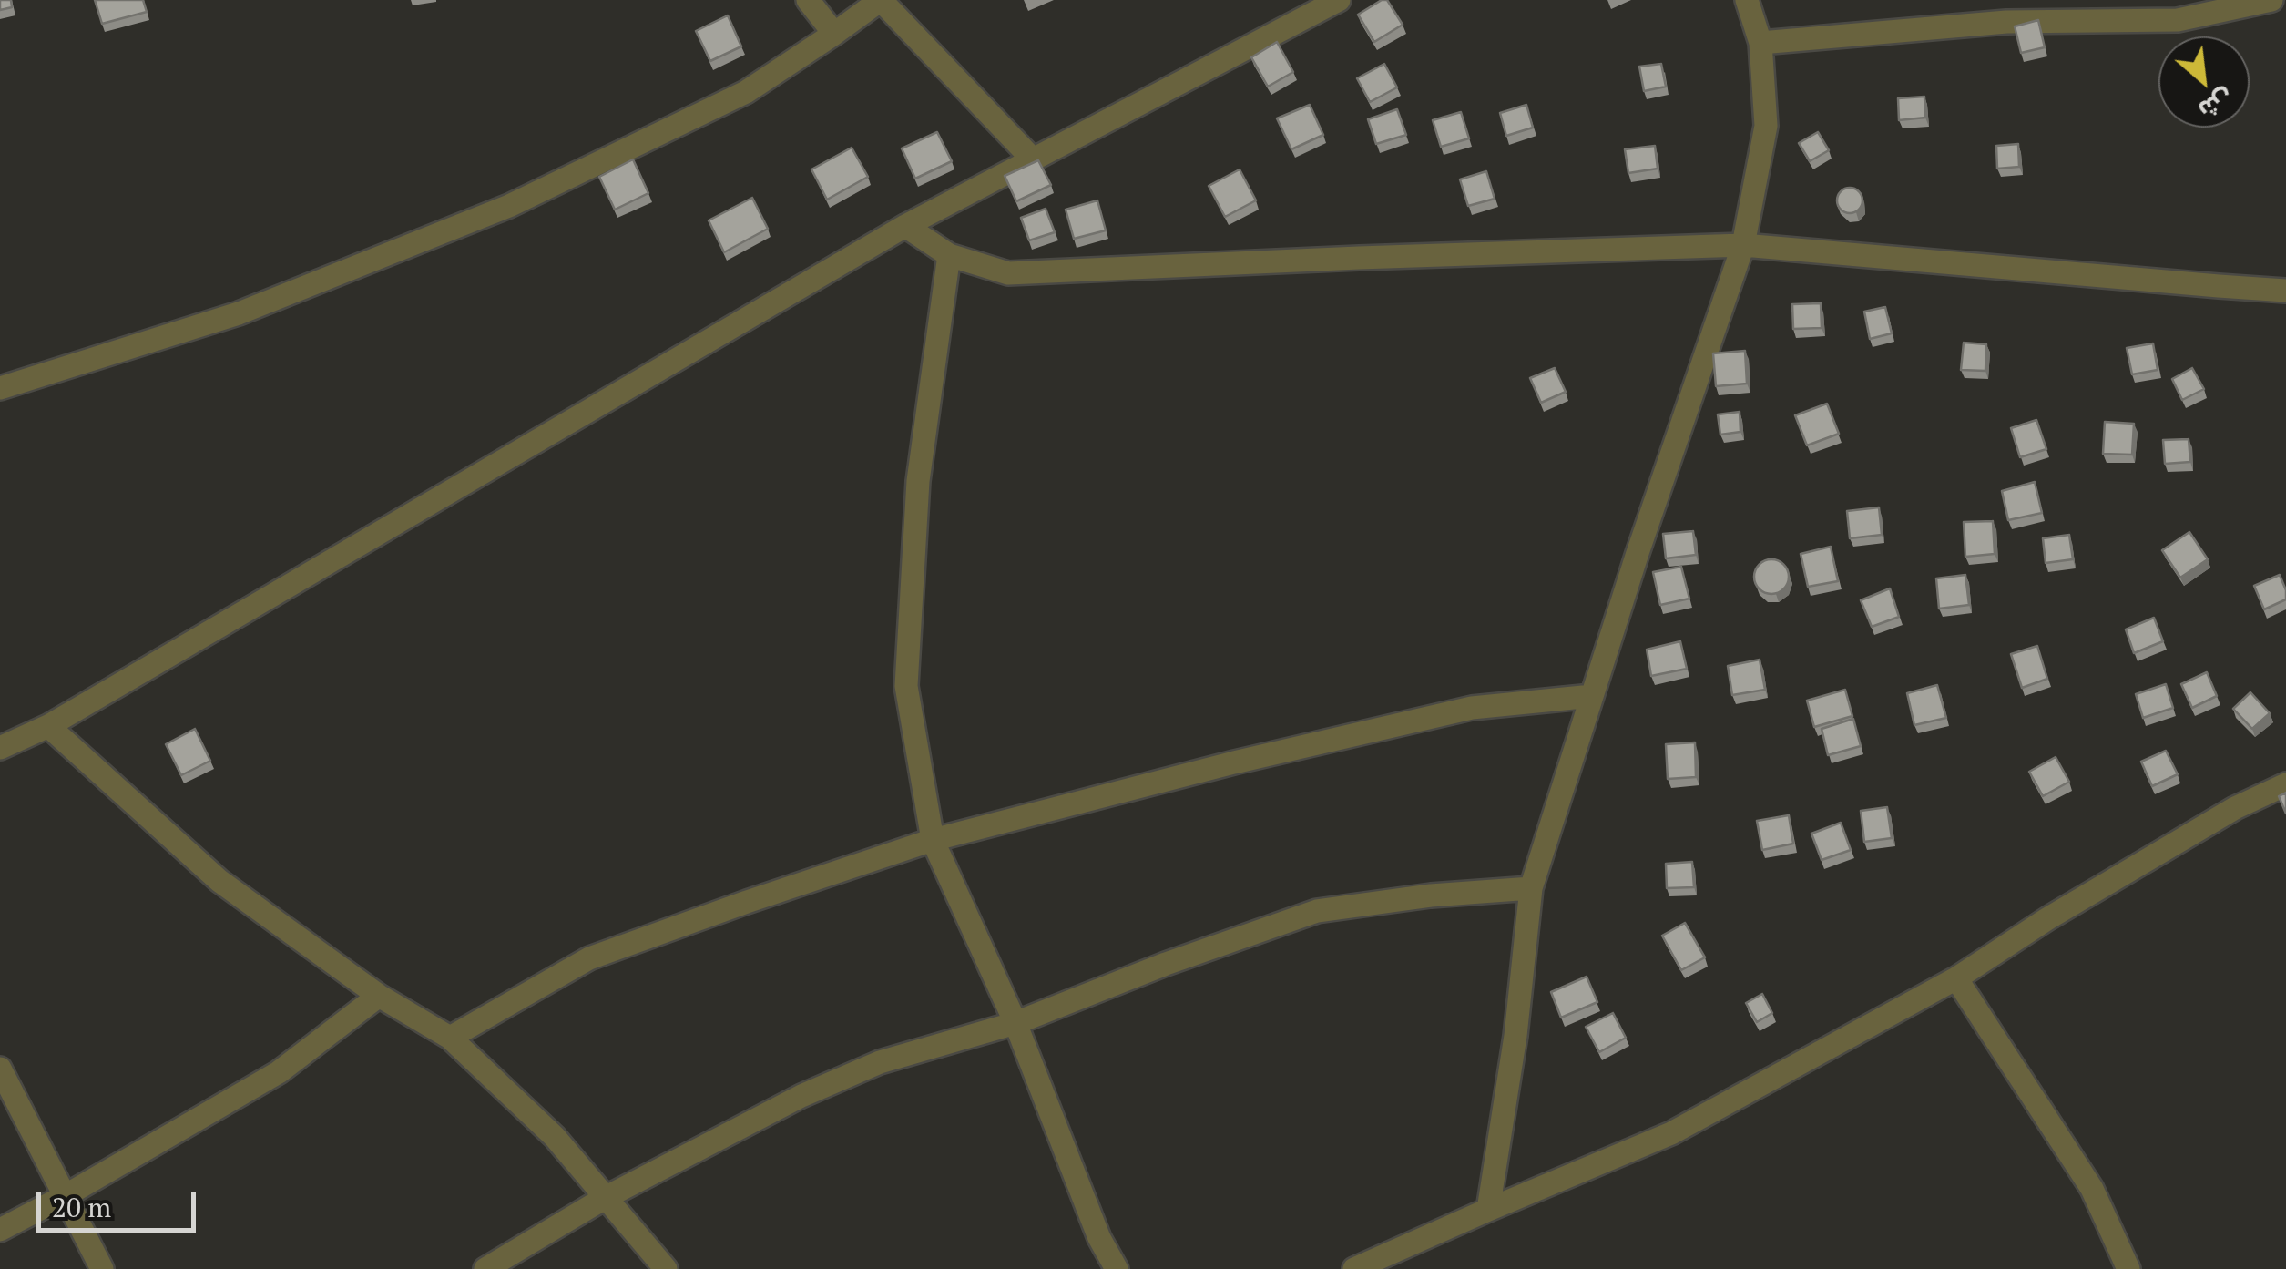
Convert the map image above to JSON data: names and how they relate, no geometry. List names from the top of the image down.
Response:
{
  "scale_bar": "20 m",
  "north": "bottom right"
}
